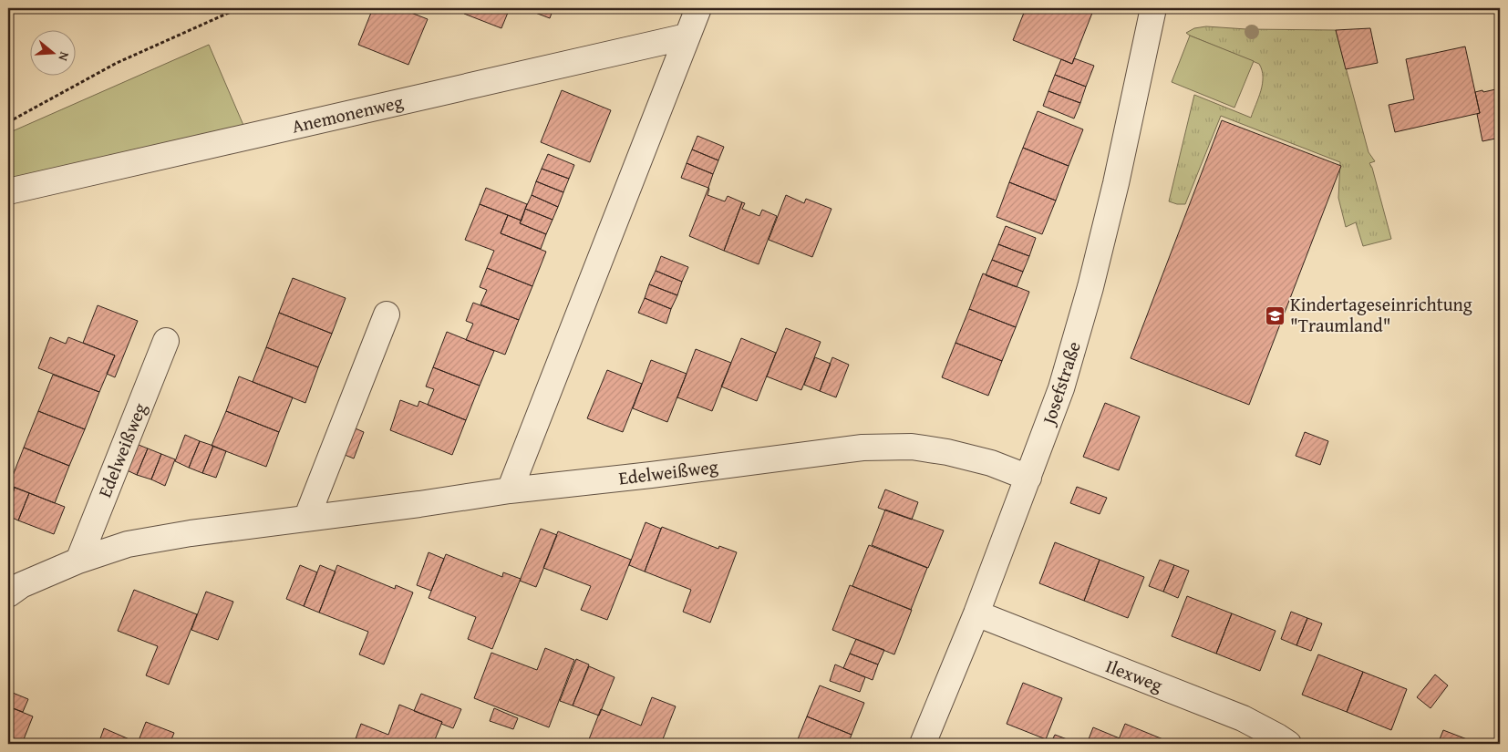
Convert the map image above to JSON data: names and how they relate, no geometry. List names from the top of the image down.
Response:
{
  "streets": {
    "street": [
      "Anemonenweg",
      "Josefstraße",
      "Edelweißweg",
      "Ilexweg"
    ]
  },
  "crossings": [
    ["Josefstraße", "Edelweißweg"],
    ["Josefstraße", "Ilexweg"]
  ],
  "places": {
    "school or university": ["Kindertageseinrichtung \"Traumland\""]
  },
  "north": "right"
}
